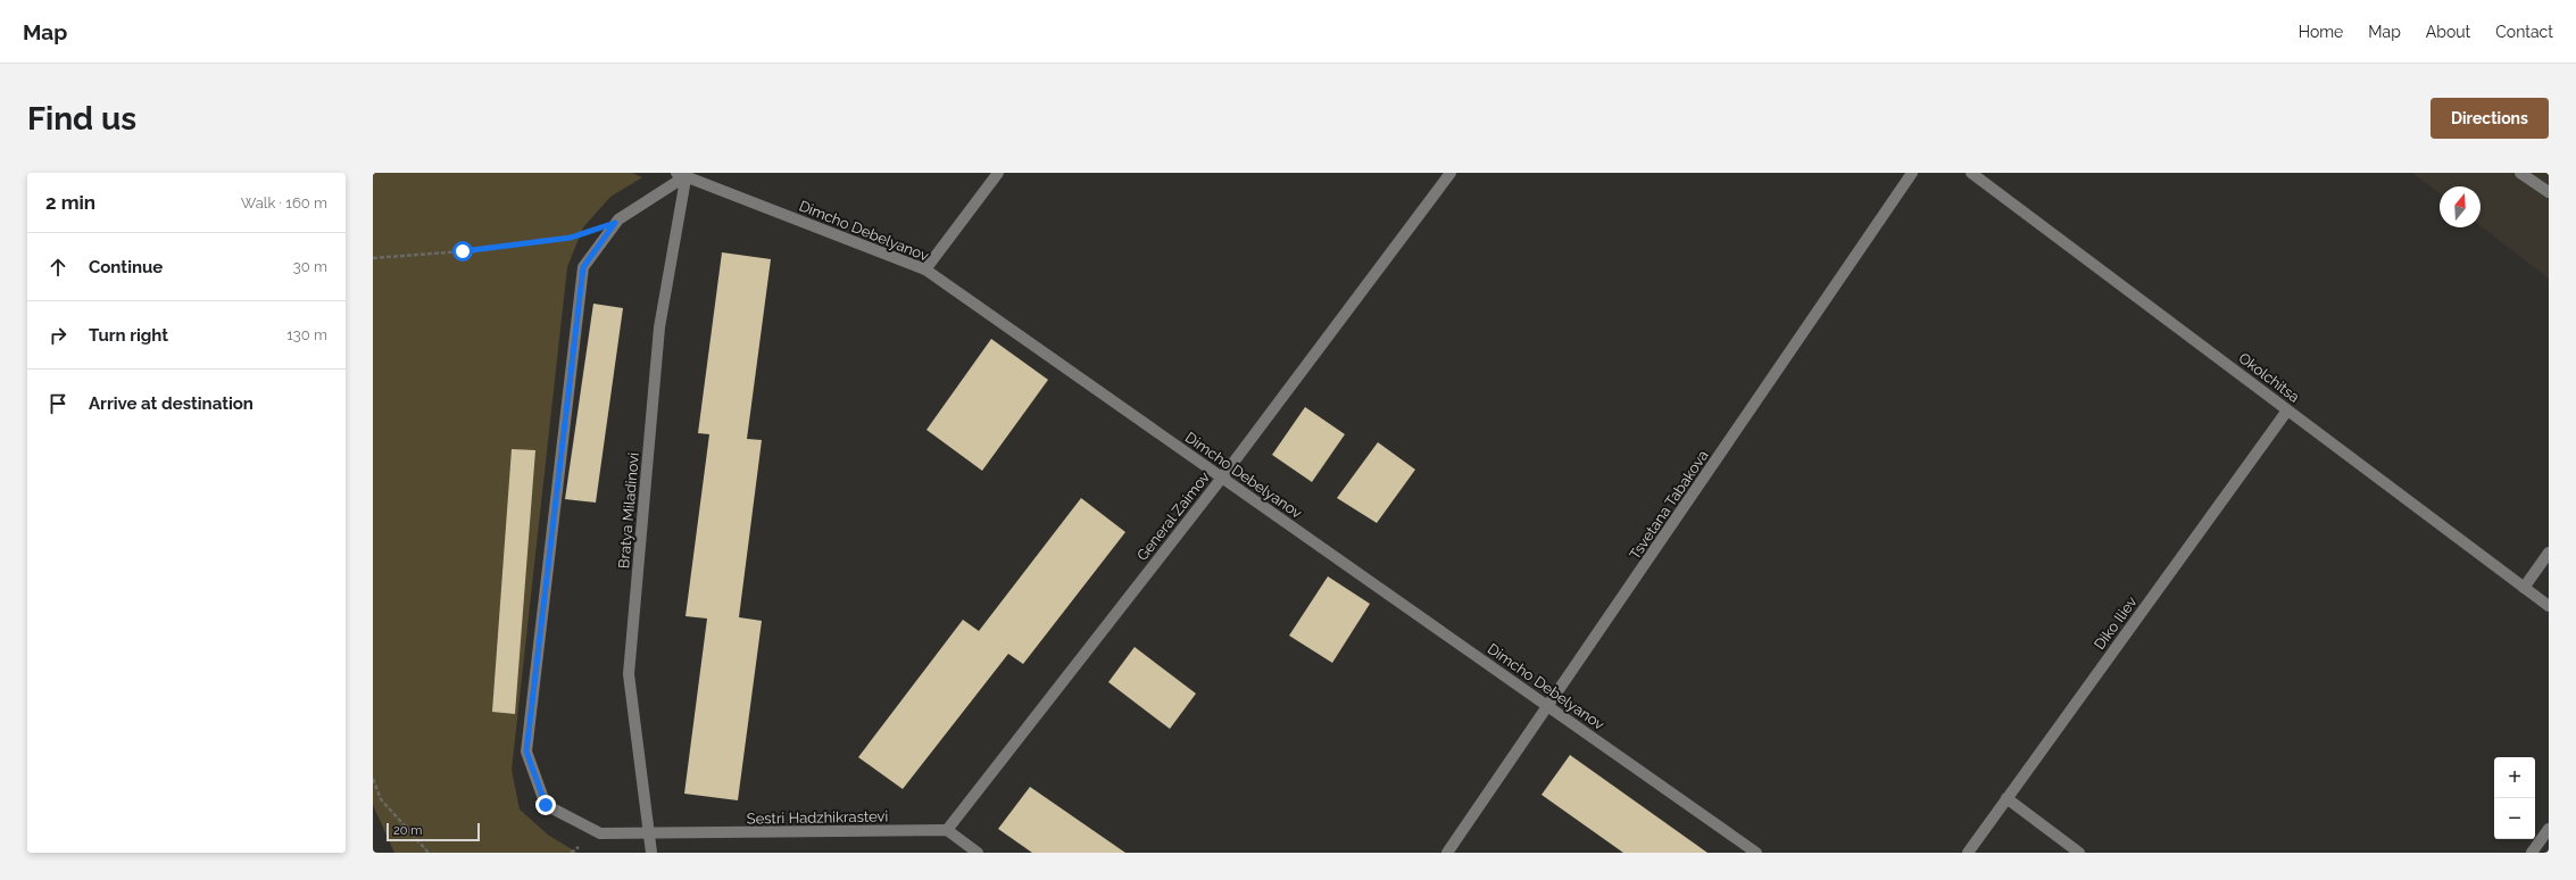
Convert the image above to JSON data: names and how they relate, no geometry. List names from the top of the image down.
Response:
{
  "streets": {
    "street": [
      "Dimcho Debelyanov",
      "Okolchitsa",
      "Tsvetana Tabakova",
      "Bratya Miladinovi",
      "General Zaimov",
      "Diko Iliev",
      "Sestri Hadzhikrastevi"
    ]
  },
  "crossings": [
    ["Dimcho Debelyanov", "Tsvetana Tabakova"],
    ["Dimcho Debelyanov", "Bratya Miladinovi"],
    ["Dimcho Debelyanov", "General Zaimov"],
    ["Okolchitsa", "Diko Iliev"],
    ["Bratya Miladinovi", "Sestri Hadzhikrastevi"],
    ["General Zaimov", "Sestri Hadzhikrastevi"]
  ],
  "scale_bar": "20 m",
  "north": "top",
  "page": {
    "header": "Map",
    "nav": [
      "Home",
      "Map",
      "About",
      "Contact"
    ],
    "buttons": "Directions",
    "title": "Find us",
    "heading": ["2 min", "Walk · 160 m"],
    "list": [
      ["Continue", "30 m"],
      ["Turn right", "130 m"],
      "Arrive at destination"
    ],
    "map_buttons": ["+", "−"],
    "scale": "20 m"
  }
}
